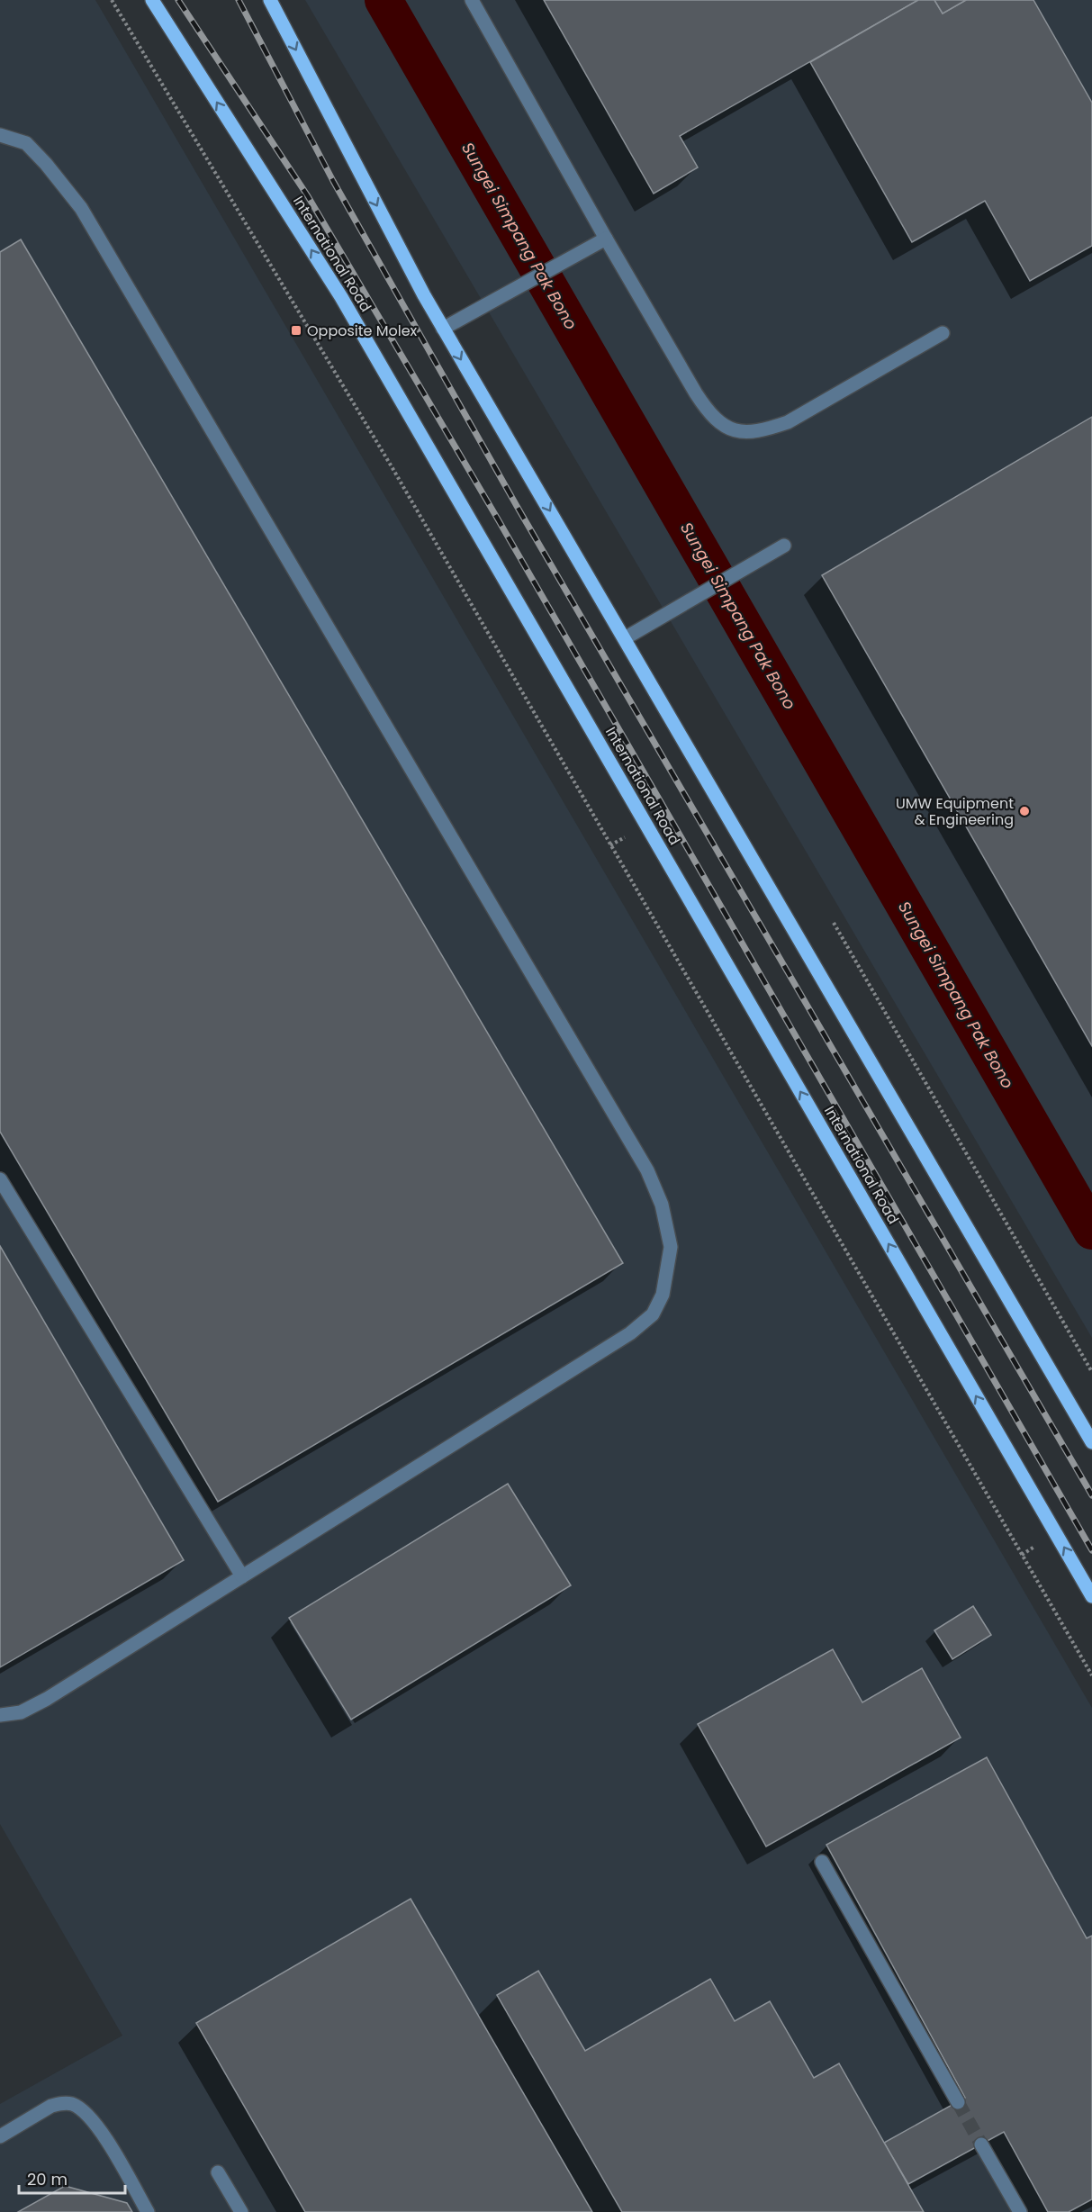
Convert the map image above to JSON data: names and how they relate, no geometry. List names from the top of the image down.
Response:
{
  "streets": {
    "main road": ["International Road"]
  },
  "water": ["Sungei Simpang Pak Bono"],
  "places": {
    "transit": ["Opposite Molex"],
    "other": ["UMW Equipment & Engineering"]
  },
  "scale_bar": "20 m"
}
